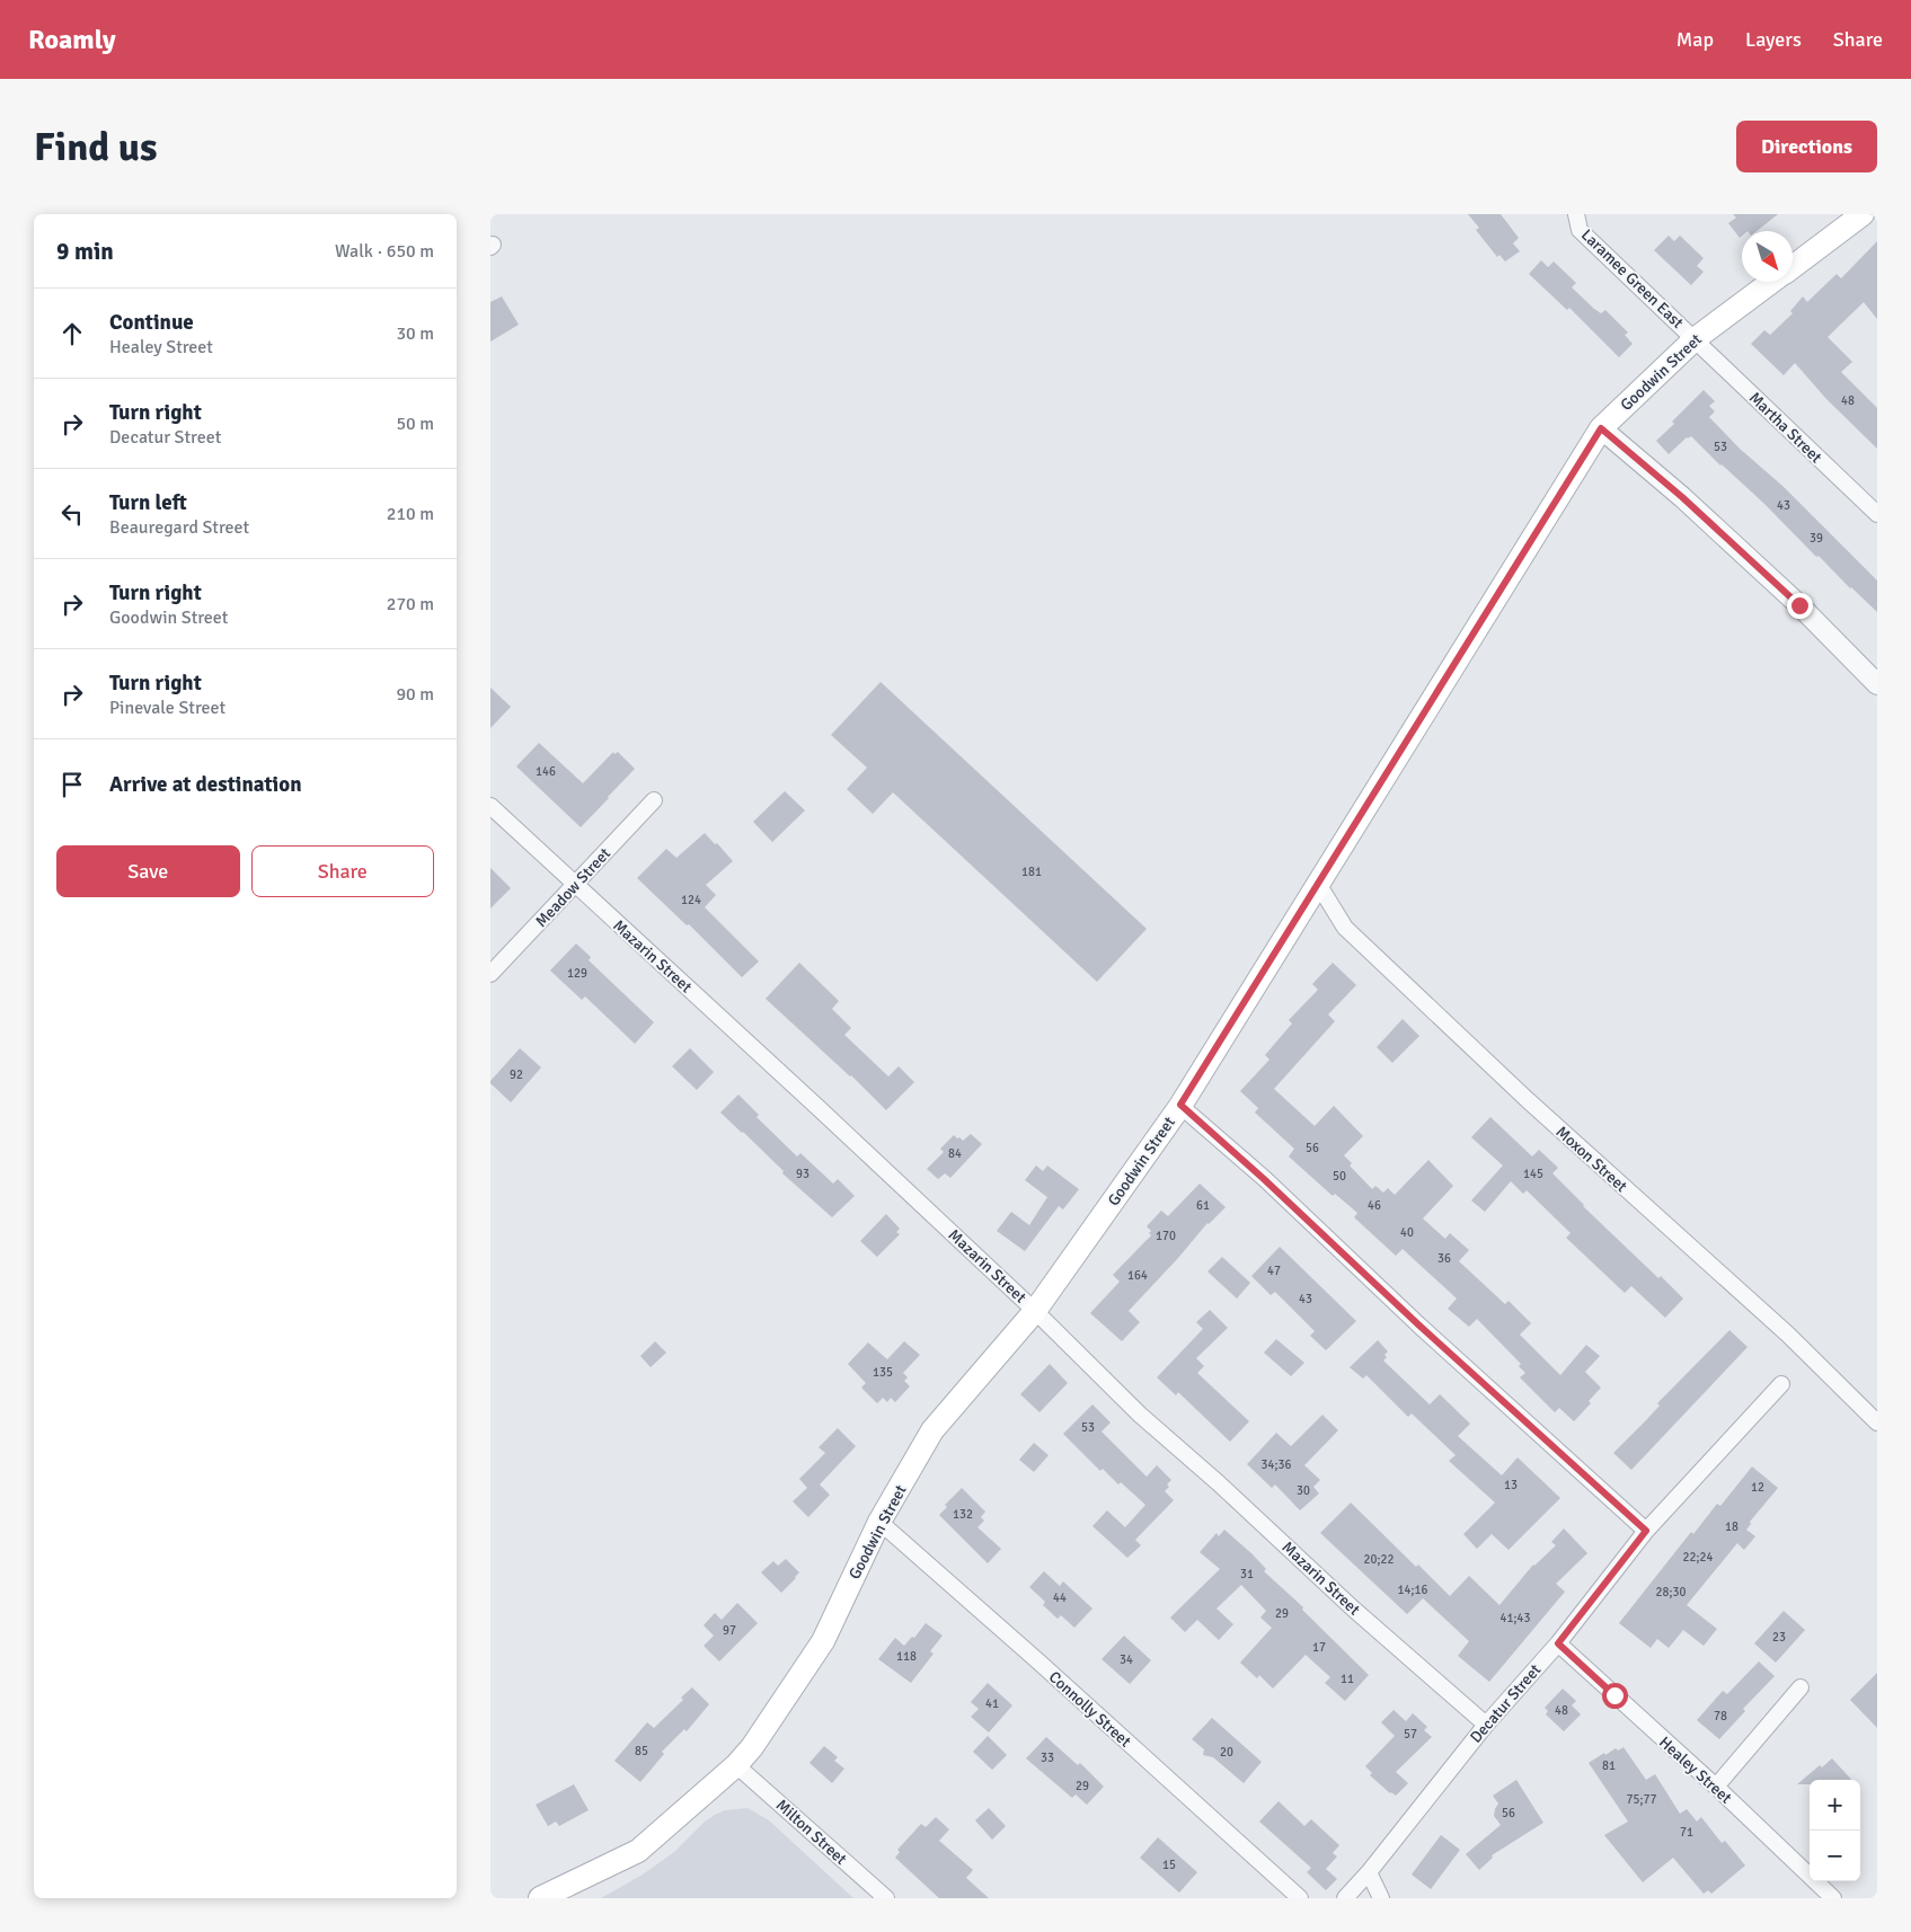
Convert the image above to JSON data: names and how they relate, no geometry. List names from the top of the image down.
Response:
{
  "streets": {
    "main road": ["Goodwin Street"],
    "street": [
      "Laramee Green East",
      "Martha Street",
      "Meadow Street",
      "Mazarin Street",
      "Moxon Street",
      "Decatur Street",
      "Connolly Street",
      "Healey Street",
      "Milton Street"
    ]
  },
  "crossings": [
    ["Laramee Green East", "Goodwin Street"],
    ["Laramee Green East", "Martha Street"],
    ["Goodwin Street", "Martha Street"],
    ["Goodwin Street", "Mazarin Street"],
    ["Goodwin Street", "Moxon Street"],
    ["Goodwin Street", "Connolly Street"],
    ["Goodwin Street", "Milton Street"],
    ["Meadow Street", "Mazarin Street"],
    ["Mazarin Street", "Decatur Street"],
    ["Decatur Street", "Healey Street"]
  ],
  "house_numbers": [
    "48",
    "53",
    "43",
    "39",
    "146",
    "181",
    "124",
    "129",
    "92",
    "56",
    "84",
    "93",
    "145",
    "50",
    "61",
    "46",
    "40",
    "170",
    "36",
    "47",
    "164",
    "43",
    "135",
    "53",
    "34;36",
    "13",
    "12",
    "30",
    "132",
    "18",
    "22;24",
    "20;22",
    "31",
    "14;16",
    "28;30",
    "44",
    "29",
    "41;43",
    "97",
    "23",
    "17",
    "118",
    "34",
    "11",
    "41",
    "48",
    "78",
    "57",
    "85",
    "20",
    "33",
    "81",
    "29",
    "75;77",
    "56",
    "71",
    "15"
  ],
  "north": "bottom right",
  "page": {
    "header": "Roamly",
    "nav": ["Map", "Layers", "Share"],
    "buttons": [
      "Directions",
      ["Save", "Share"]
    ],
    "title": "Find us",
    "heading": ["9 min", "Walk · 650 m"],
    "list": [
      ["Continue", "Healey Street", "30 m"],
      ["Turn right", "Decatur Street", "50 m"],
      ["Turn left", "Beauregard Street", "210 m"],
      ["Turn right", "Goodwin Street", "270 m"],
      ["Turn right", "Pinevale Street", "90 m"],
      "Arrive at destination"
    ],
    "map_buttons": ["+", "−"]
  }
}
